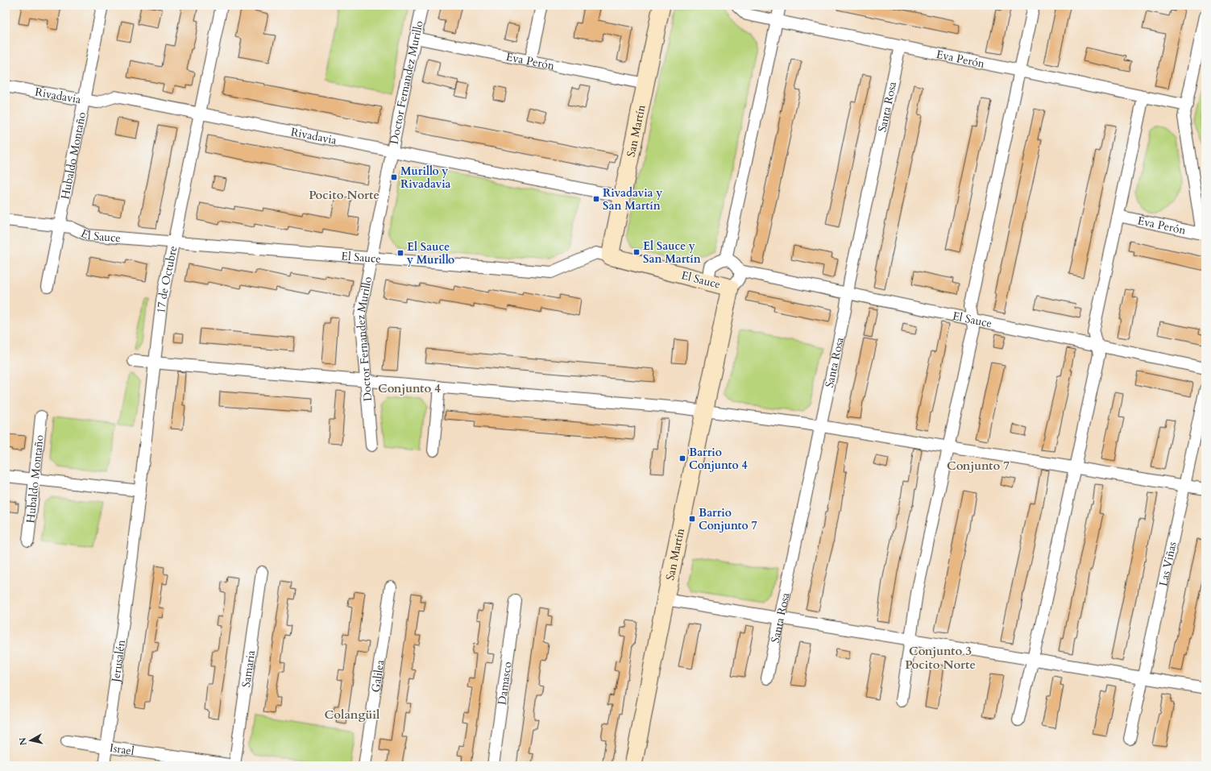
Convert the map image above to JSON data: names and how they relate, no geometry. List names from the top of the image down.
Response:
{
  "streets": {
    "street": [
      "Eva Perón",
      "Doctor Fernandez Murillo",
      "Rivadavia",
      "Santa Rosa",
      "San Martín",
      "Hubaldo Montaño",
      "El Sauce",
      "17 de Octubre",
      "Las Viñas",
      "Jerusalén",
      "Samaria",
      "Galilea",
      "Damasco",
      "Israel"
    ]
  },
  "crossings": [
    ["Eva Perón", "Doctor Fernandez Murillo"],
    ["Eva Perón", "Santa Rosa"],
    ["Eva Perón", "San Martín"],
    ["Doctor Fernandez Murillo", "Rivadavia"],
    ["Doctor Fernandez Murillo", "El Sauce"],
    ["Rivadavia", "San Martín"],
    ["Rivadavia", "Hubaldo Montaño"],
    ["Rivadavia", "17 de Octubre"],
    ["Santa Rosa", "El Sauce"],
    ["San Martín", "El Sauce"],
    ["Hubaldo Montaño", "El Sauce"],
    ["El Sauce", "17 de Octubre"],
    ["17 de Octubre", "Jerusalén"],
    ["Jerusalén", "Israel"],
    ["Samaria", "Israel"]
  ],
  "districts": [
    "Pocito Norte",
    "Conjunto 4",
    "Conjunto 7",
    "Conjunto 3 Pocito Norte",
    "Colangüil"
  ],
  "places": {
    "transit": [
      "Murillo y Rivadavia",
      "Rivadavia y San Martín",
      "El Sauce y San Martín",
      "El Sauce y Murillo",
      "Barrio Conjunto 4",
      "Barrio Conjunto 7"
    ]
  },
  "north": "left"
}
